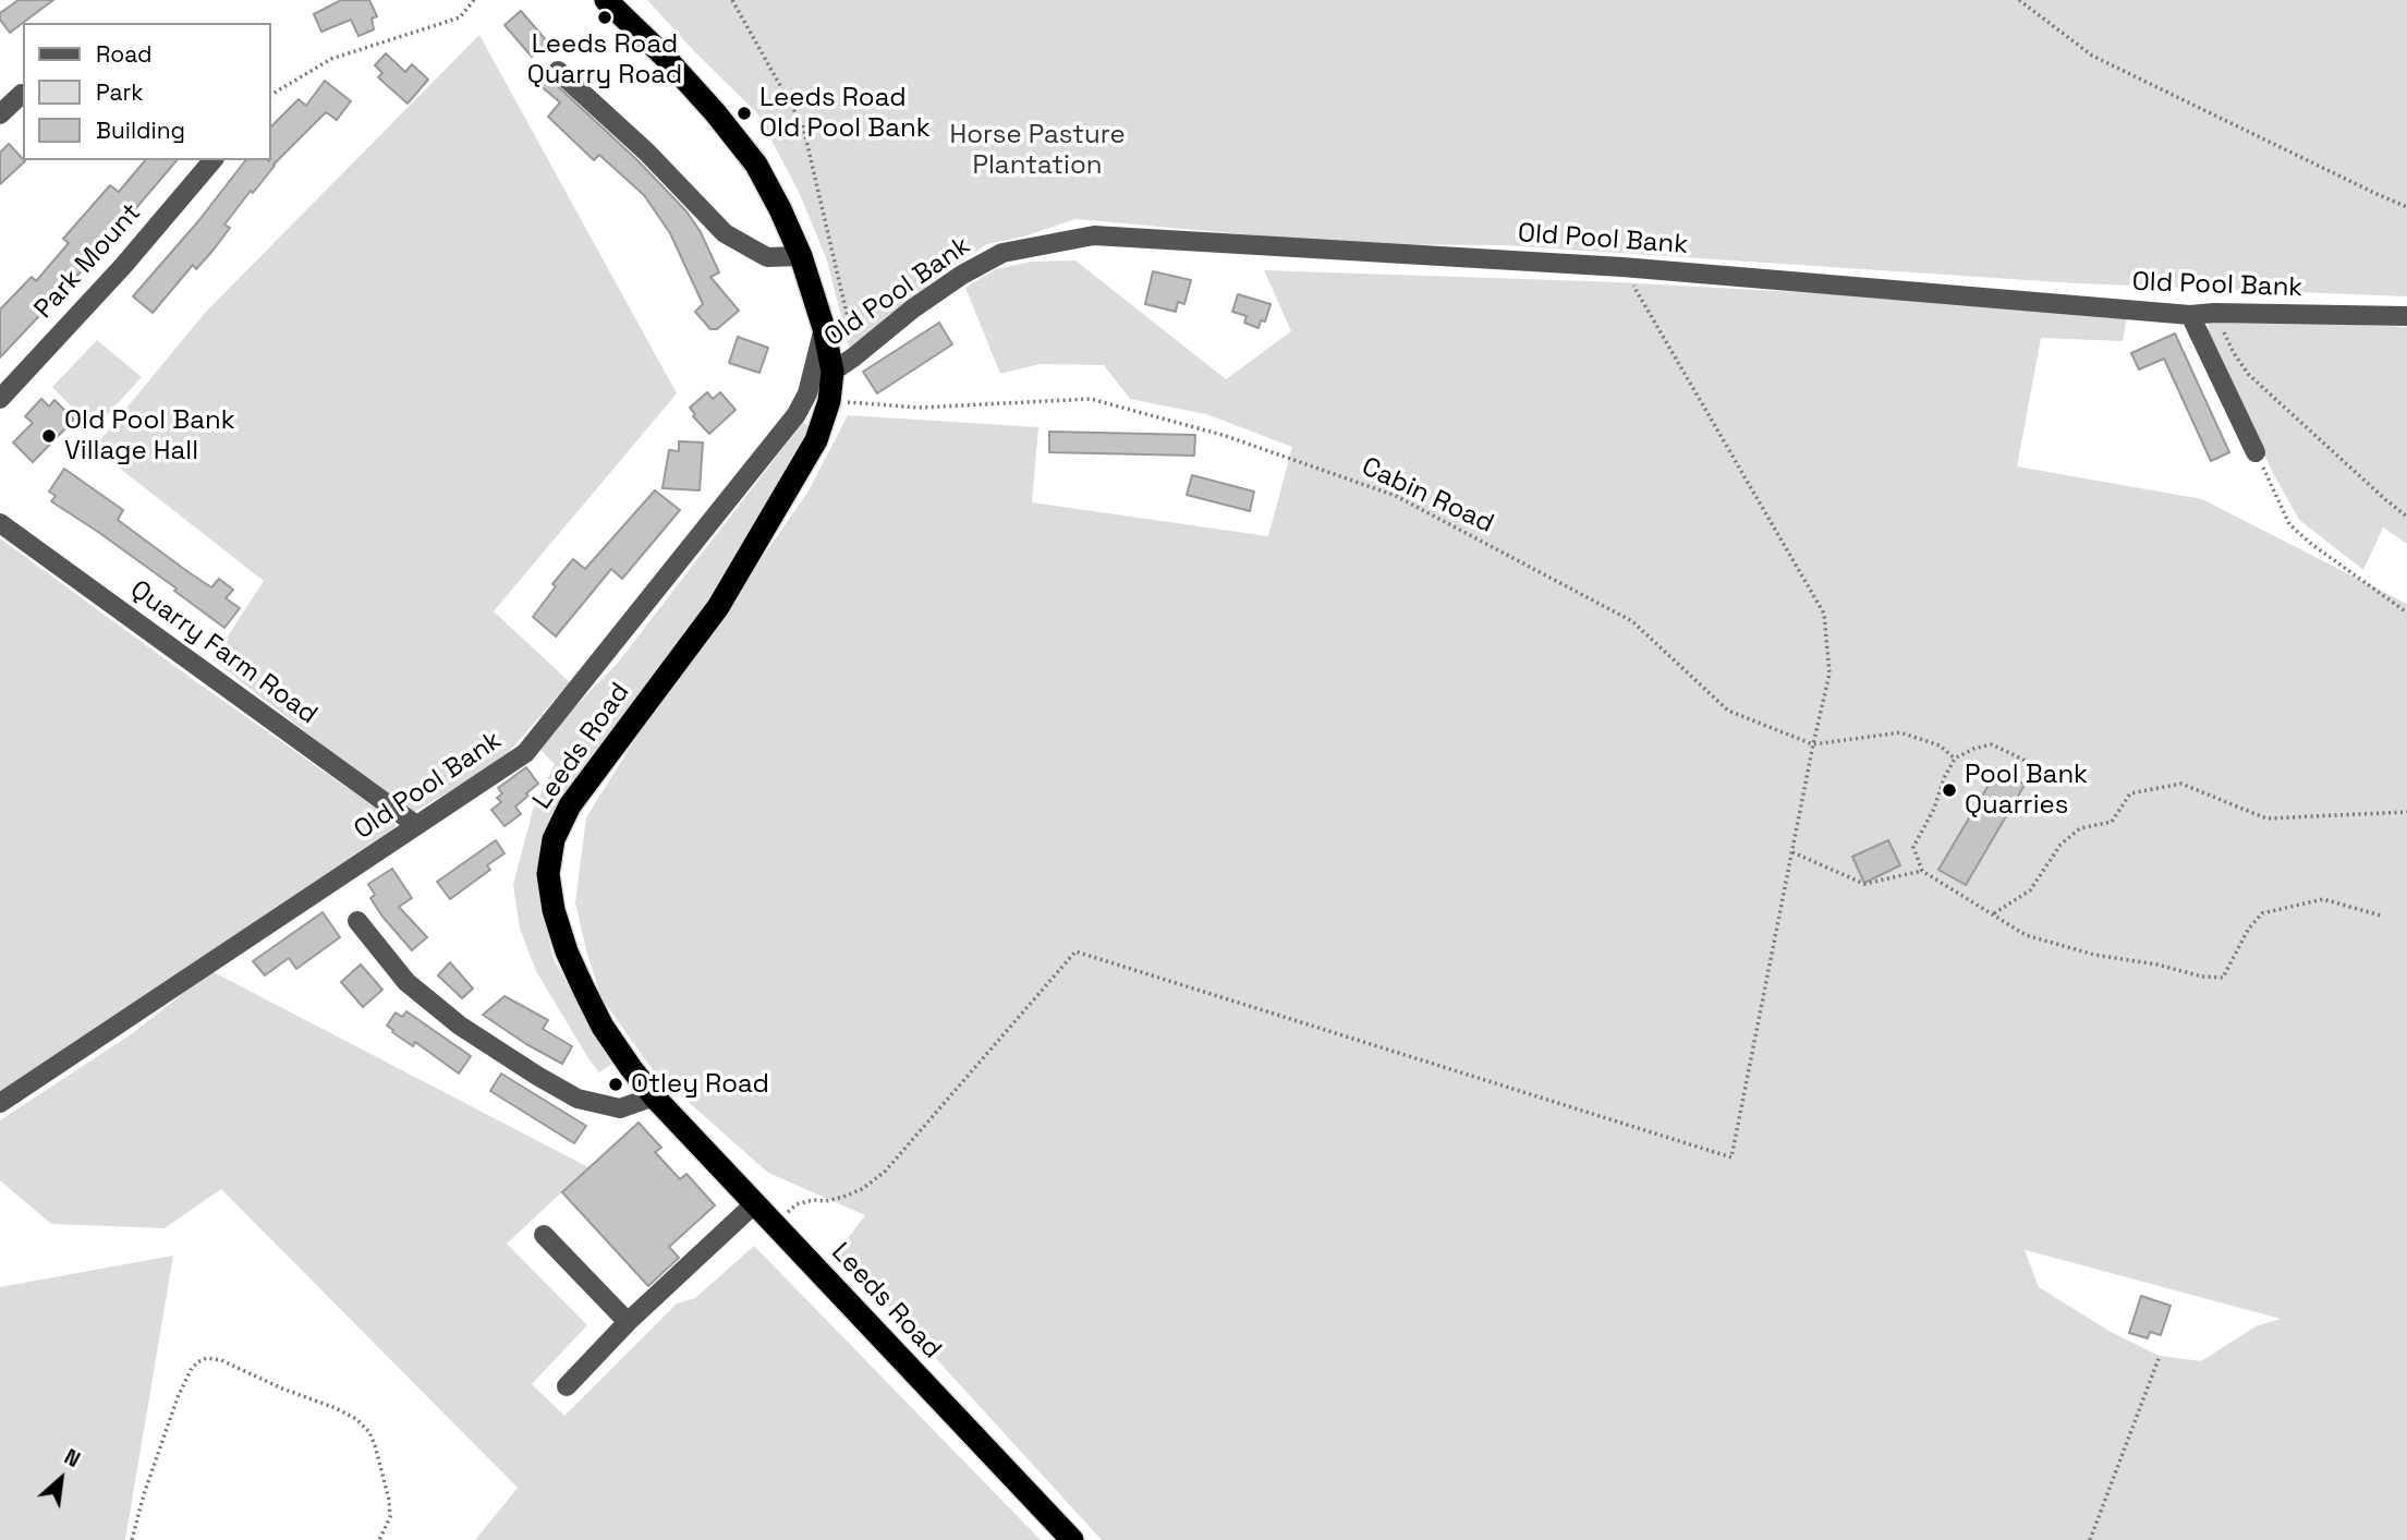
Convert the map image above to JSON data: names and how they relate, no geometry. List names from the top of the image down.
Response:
{
  "streets": {
    "highway": ["Leeds Road"],
    "street": ["Old Pool Bank", "Park Mount", "Quarry Farm Road"],
    "path": ["Cabin Road"]
  },
  "crossings": [
    ["Old Pool Bank", "Quarry Farm Road"],
    ["Old Pool Bank", "Leeds Road"],
    ["Cabin Road", "Leeds Road"]
  ],
  "parks": ["Horse Pasture Plantation"],
  "places": [
    "Leeds Road Quarry Road",
    "Leeds Road Old Pool Bank",
    "Old Pool Bank Village Hall",
    "Pool Bank Quarries",
    "Otley Road"
  ],
  "legend": ["Road", "Park", "Building"],
  "north": "top right"
}
